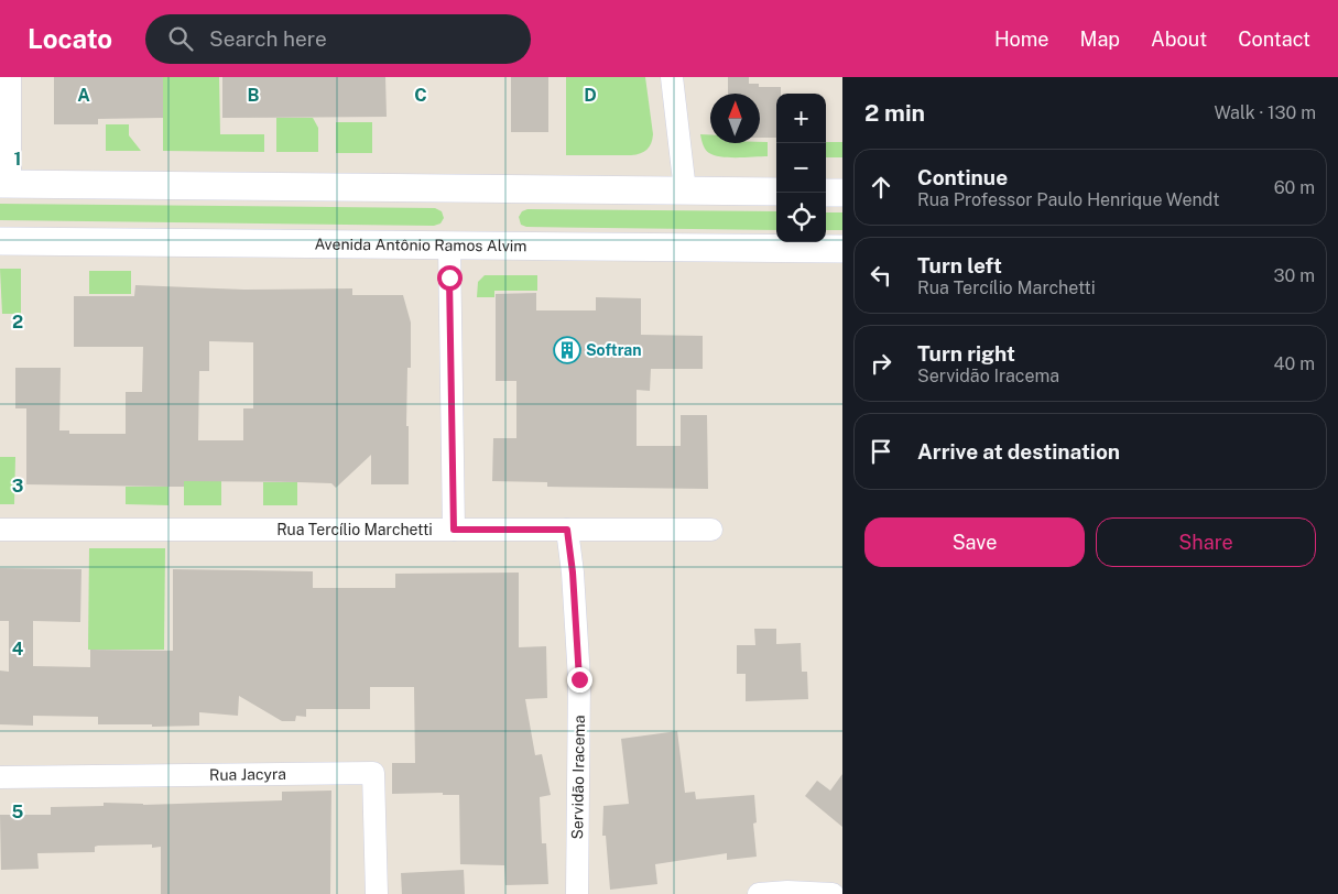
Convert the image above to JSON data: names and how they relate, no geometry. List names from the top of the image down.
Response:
{
  "streets": {
    "street": [
      "Avenida Antônio Ramos Alvim",
      "Rua Tercílio Marchetti",
      "Rua Jacyra",
      "Servidão Iracema"
    ]
  },
  "crossings": [
    ["Rua Tercílio Marchetti", "Servidão Iracema"]
  ],
  "places": {
    "building": ["Softran"]
  },
  "north": "top",
  "page": {
    "header": "Locato",
    "search": "Search here",
    "nav": [
      "Home",
      "Map",
      "About",
      "Contact"
    ],
    "heading": ["2 min", "Walk · 130 m"],
    "map_buttons": ["+", "−"],
    "list": [
      ["Continue", "Rua Professor Paulo Henrique Wendt", "60 m"],
      ["Turn left", "Rua Tercílio Marchetti", "30 m"],
      ["Turn right", "Servidão Iracema", "40 m"],
      "Arrive at destination"
    ],
    "buttons": ["Save", "Share"]
  },
  "grid": {
    "columns": [
      "A",
      "B",
      "C",
      "D"
    ],
    "rows": [
      "1",
      "2",
      "3",
      "4",
      "5"
    ]
  }
}
